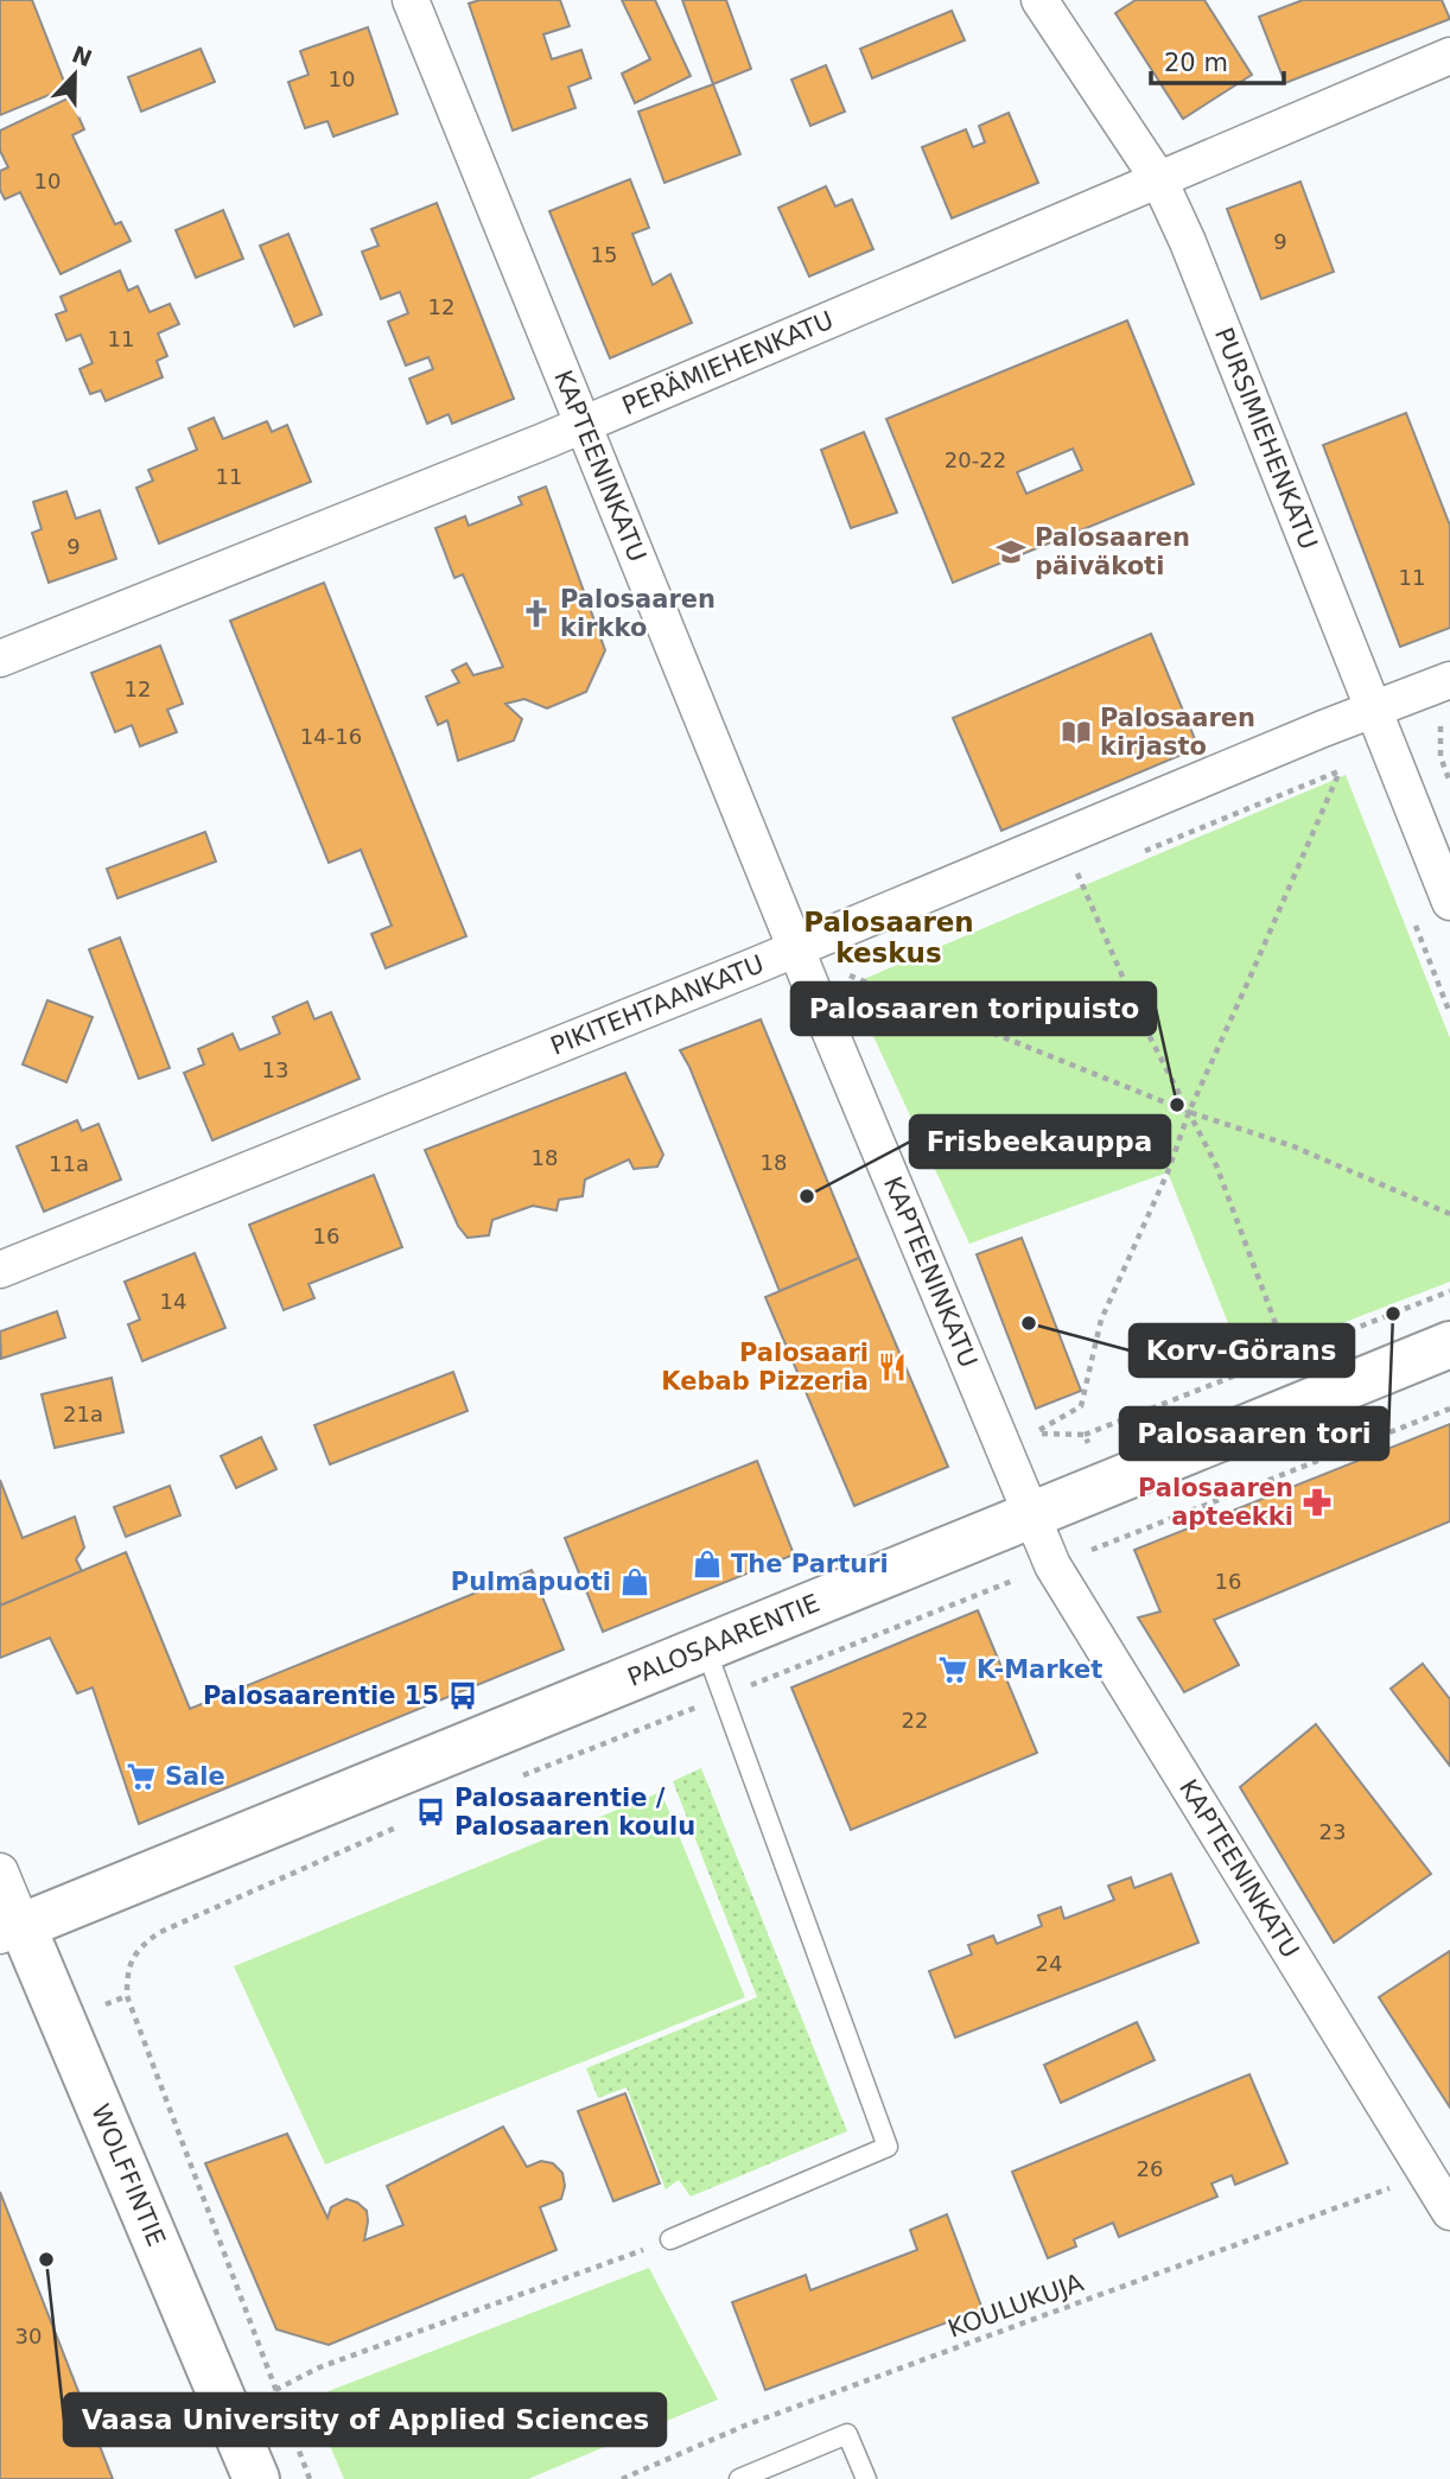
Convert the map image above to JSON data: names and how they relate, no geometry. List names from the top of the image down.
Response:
{
  "streets": {
    "main road": ["PALOSAARENTIE", "WOLFFINTIE"],
    "street": [
      "PERÄMIEHENKATU",
      "PURSIMIEHENKATU",
      "KAPTEENINKATU",
      "PIKITEHTAANKATU"
    ],
    "path": ["KOULUKUJA"]
  },
  "crossings": [
    ["PERÄMIEHENKATU", "PURSIMIEHENKATU"],
    ["PERÄMIEHENKATU", "KAPTEENINKATU"],
    ["PURSIMIEHENKATU", "PIKITEHTAANKATU"],
    ["KAPTEENINKATU", "PIKITEHTAANKATU"],
    ["KAPTEENINKATU", "PALOSAARENTIE"],
    ["KAPTEENINKATU", "KOULUKUJA"],
    ["PALOSAARENTIE", "WOLFFINTIE"]
  ],
  "districts": ["Palosaaren keskus"],
  "places": {
    "school or university": ["Palosaaren päiväkoti"],
    "church": ["Palosaaren kirkko"],
    "library": ["Palosaaren kirjasto"],
    "other": [
      "Palosaaren toripuisto",
      "Frisbeekauppa",
      "Palosaaren tori",
      "Korv-Görans",
      "Vaasa University of Applied Sciences"
    ],
    "restaurant": ["Palosaari Kebab Pizzeria"],
    "pharmacy": ["Palosaaren apteekki"],
    "shop": ["The Parturi", "Pulmapuoti"],
    "supermarket": ["K-Market", "Sale"],
    "bus stop": ["Palosaarentie 15", "Palosaarentie / Palosaaren koulu"]
  },
  "house_numbers": [
    "10",
    "10",
    "9",
    "15",
    "12",
    "11",
    "20-22",
    "11",
    "9",
    "11",
    "12",
    "14-16",
    "13",
    "18",
    "18",
    "11a",
    "16",
    "14",
    "21a",
    "16",
    "22",
    "23",
    "24",
    "26",
    "30"
  ],
  "scale_bar": "20 m",
  "north": "top"
}
